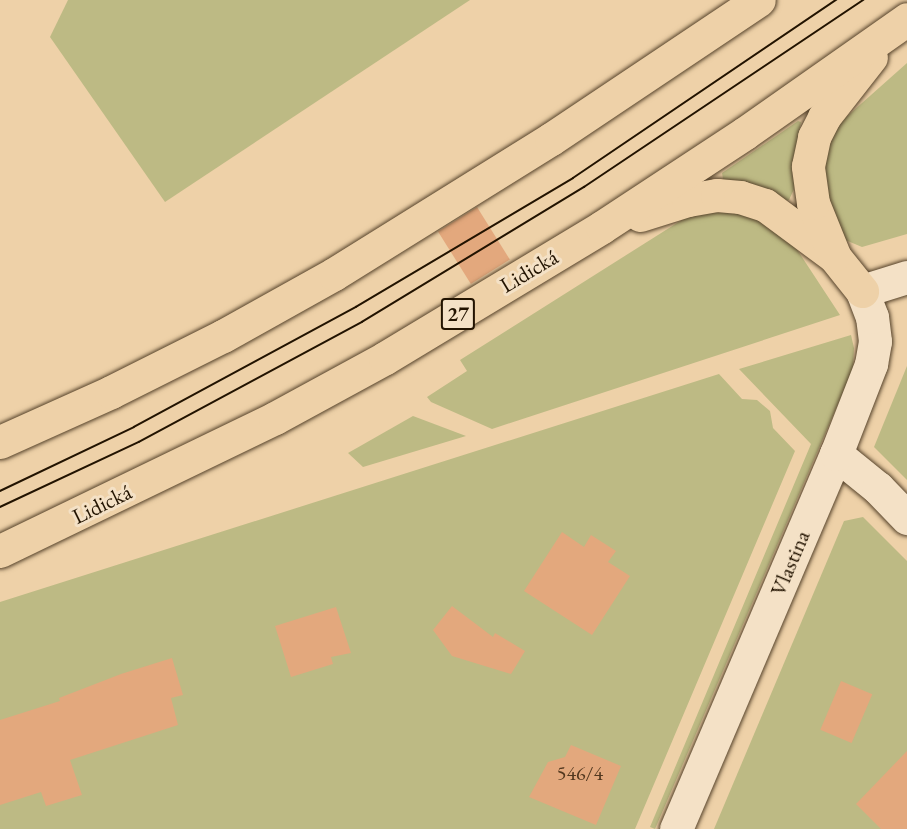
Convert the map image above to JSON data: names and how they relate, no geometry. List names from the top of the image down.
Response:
{
  "streets": {
    "main road": ["Lidická", "27"],
    "street": ["Vlastina"]
  },
  "house_numbers": ["546/4"]
}
